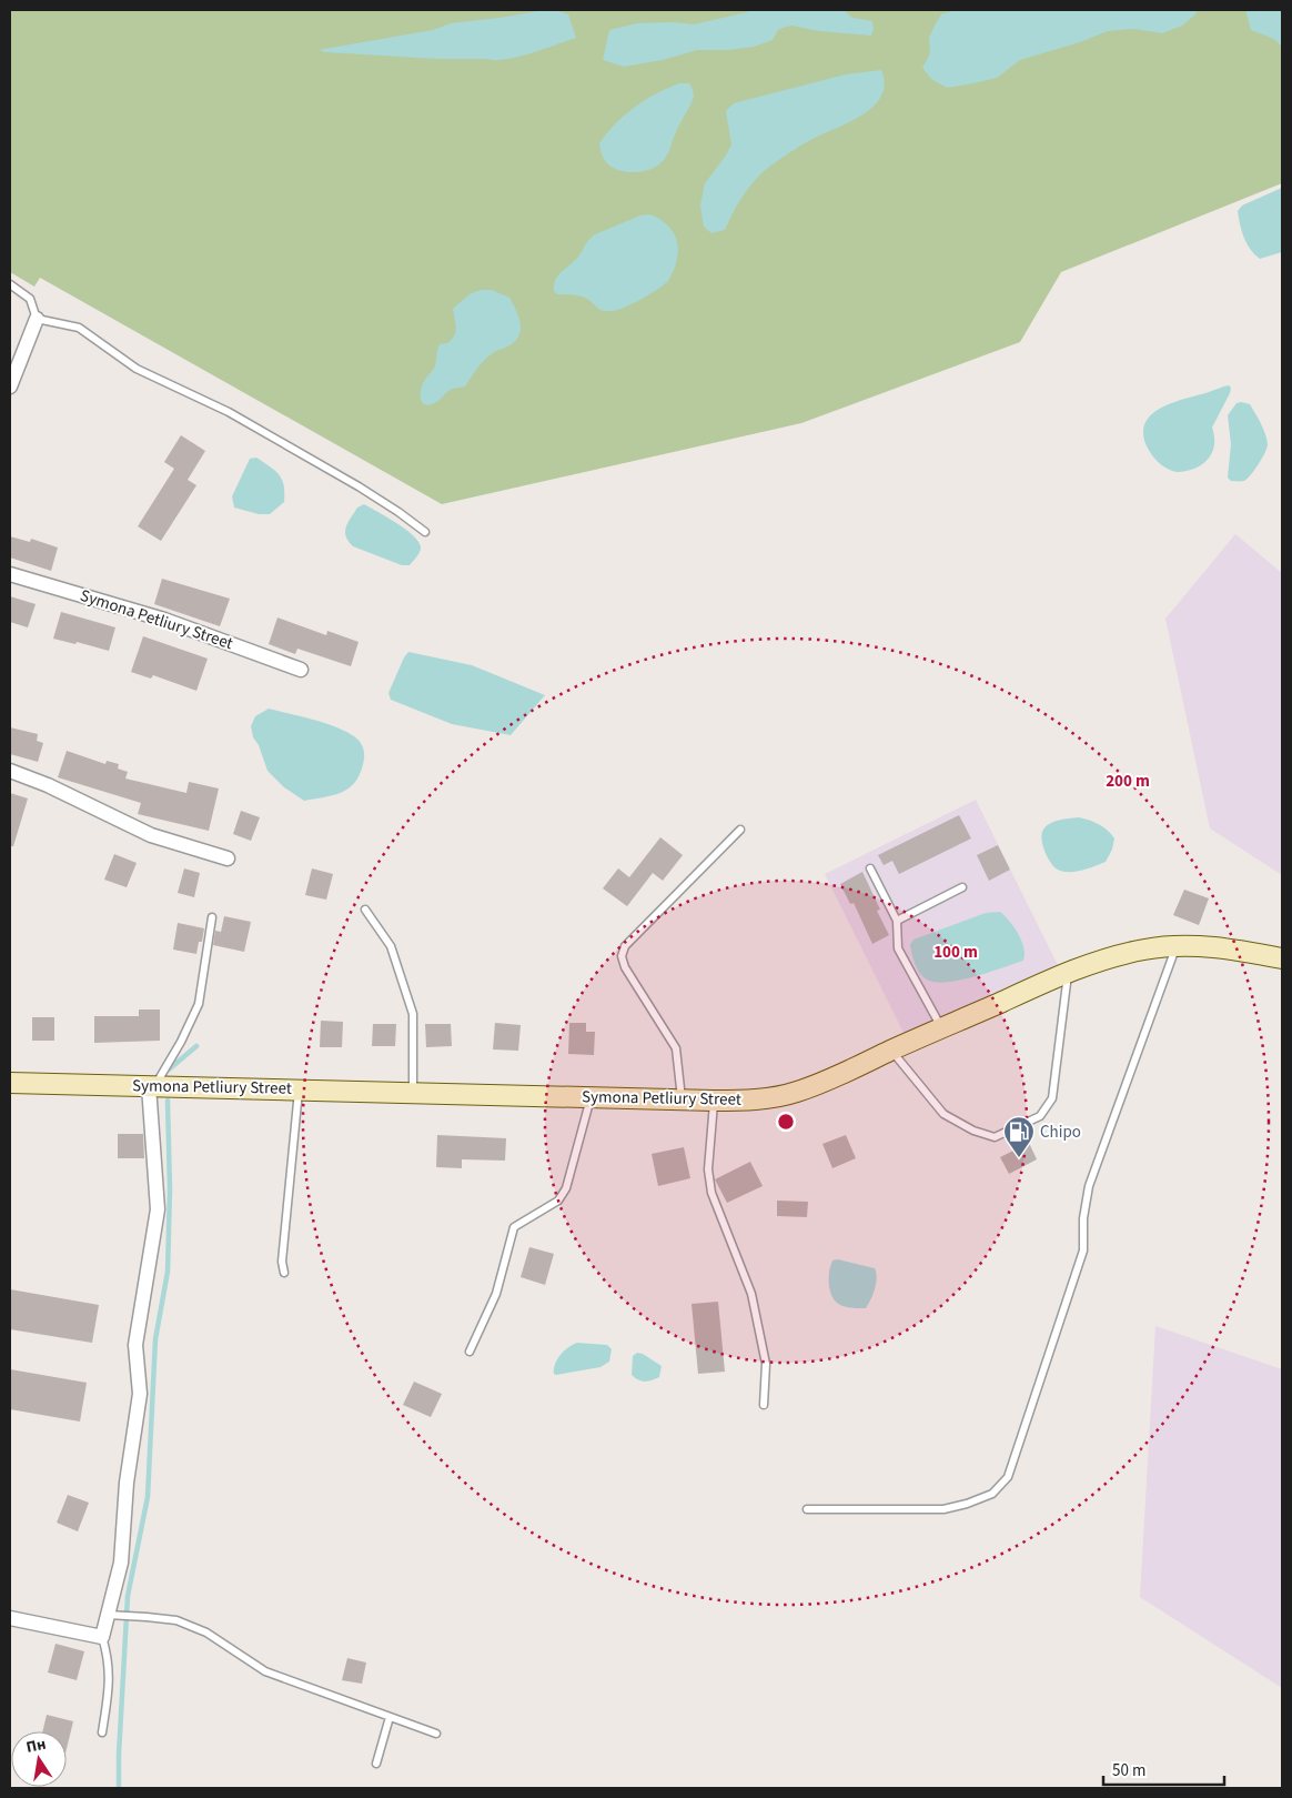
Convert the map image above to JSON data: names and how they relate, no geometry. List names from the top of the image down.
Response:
{
  "streets": {
    "main road": ["Symona Petliury Street"]
  },
  "places": {
    "fuel station": ["Chipo"]
  },
  "scale_bar": "50 m",
  "north": "top",
  "rings": ["200 m", "100 m"]
}
